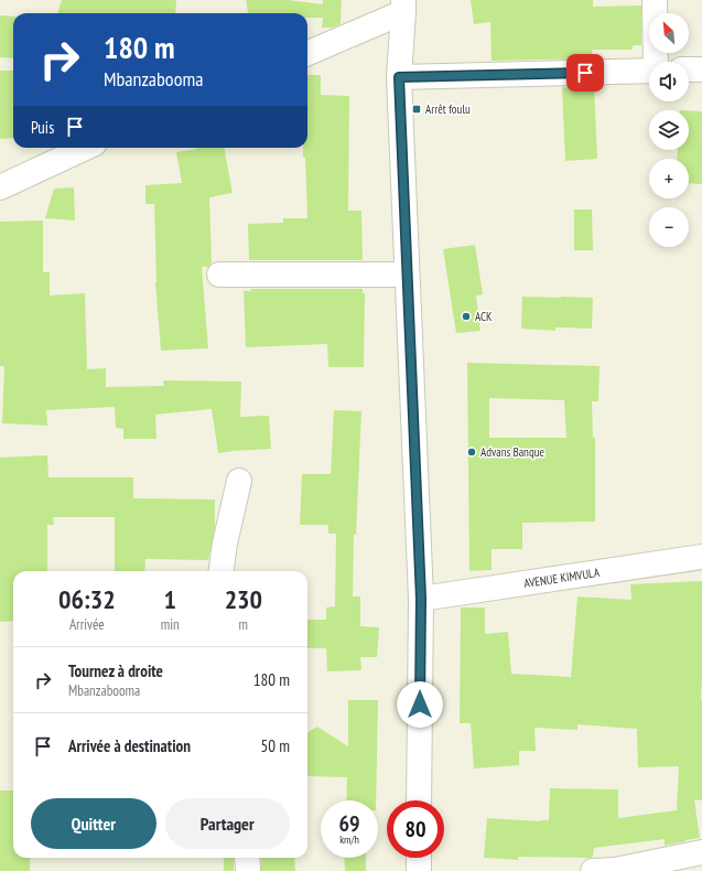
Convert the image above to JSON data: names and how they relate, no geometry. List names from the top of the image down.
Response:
{
  "streets": {
    "main road": ["AVENUE KIMVULA"]
  },
  "places": {
    "transit": ["Arrêt foulu"],
    "other": ["ACK", "Advans Banque"]
  },
  "north": "top left",
  "page": {
    "map_buttons": ["+", "−"],
    "turn": ["180 m", "Mbanzabooma"],
    "then": "Puis",
    "eta": [
      "06:32",
      "Arrivée",
      "1",
      "min",
      "230",
      "m"
    ],
    "list": [
      {
        "name": "Tournez à droite",
        "note": "Mbanzabooma",
        "value": "180 m"
      },
      {
        "name": "Arrivée à destination",
        "value": "50 m"
      }
    ],
    "buttons": ["Quitter", "Partager"],
    "speed": "69 km/h",
    "limit": "80"
  }
}
